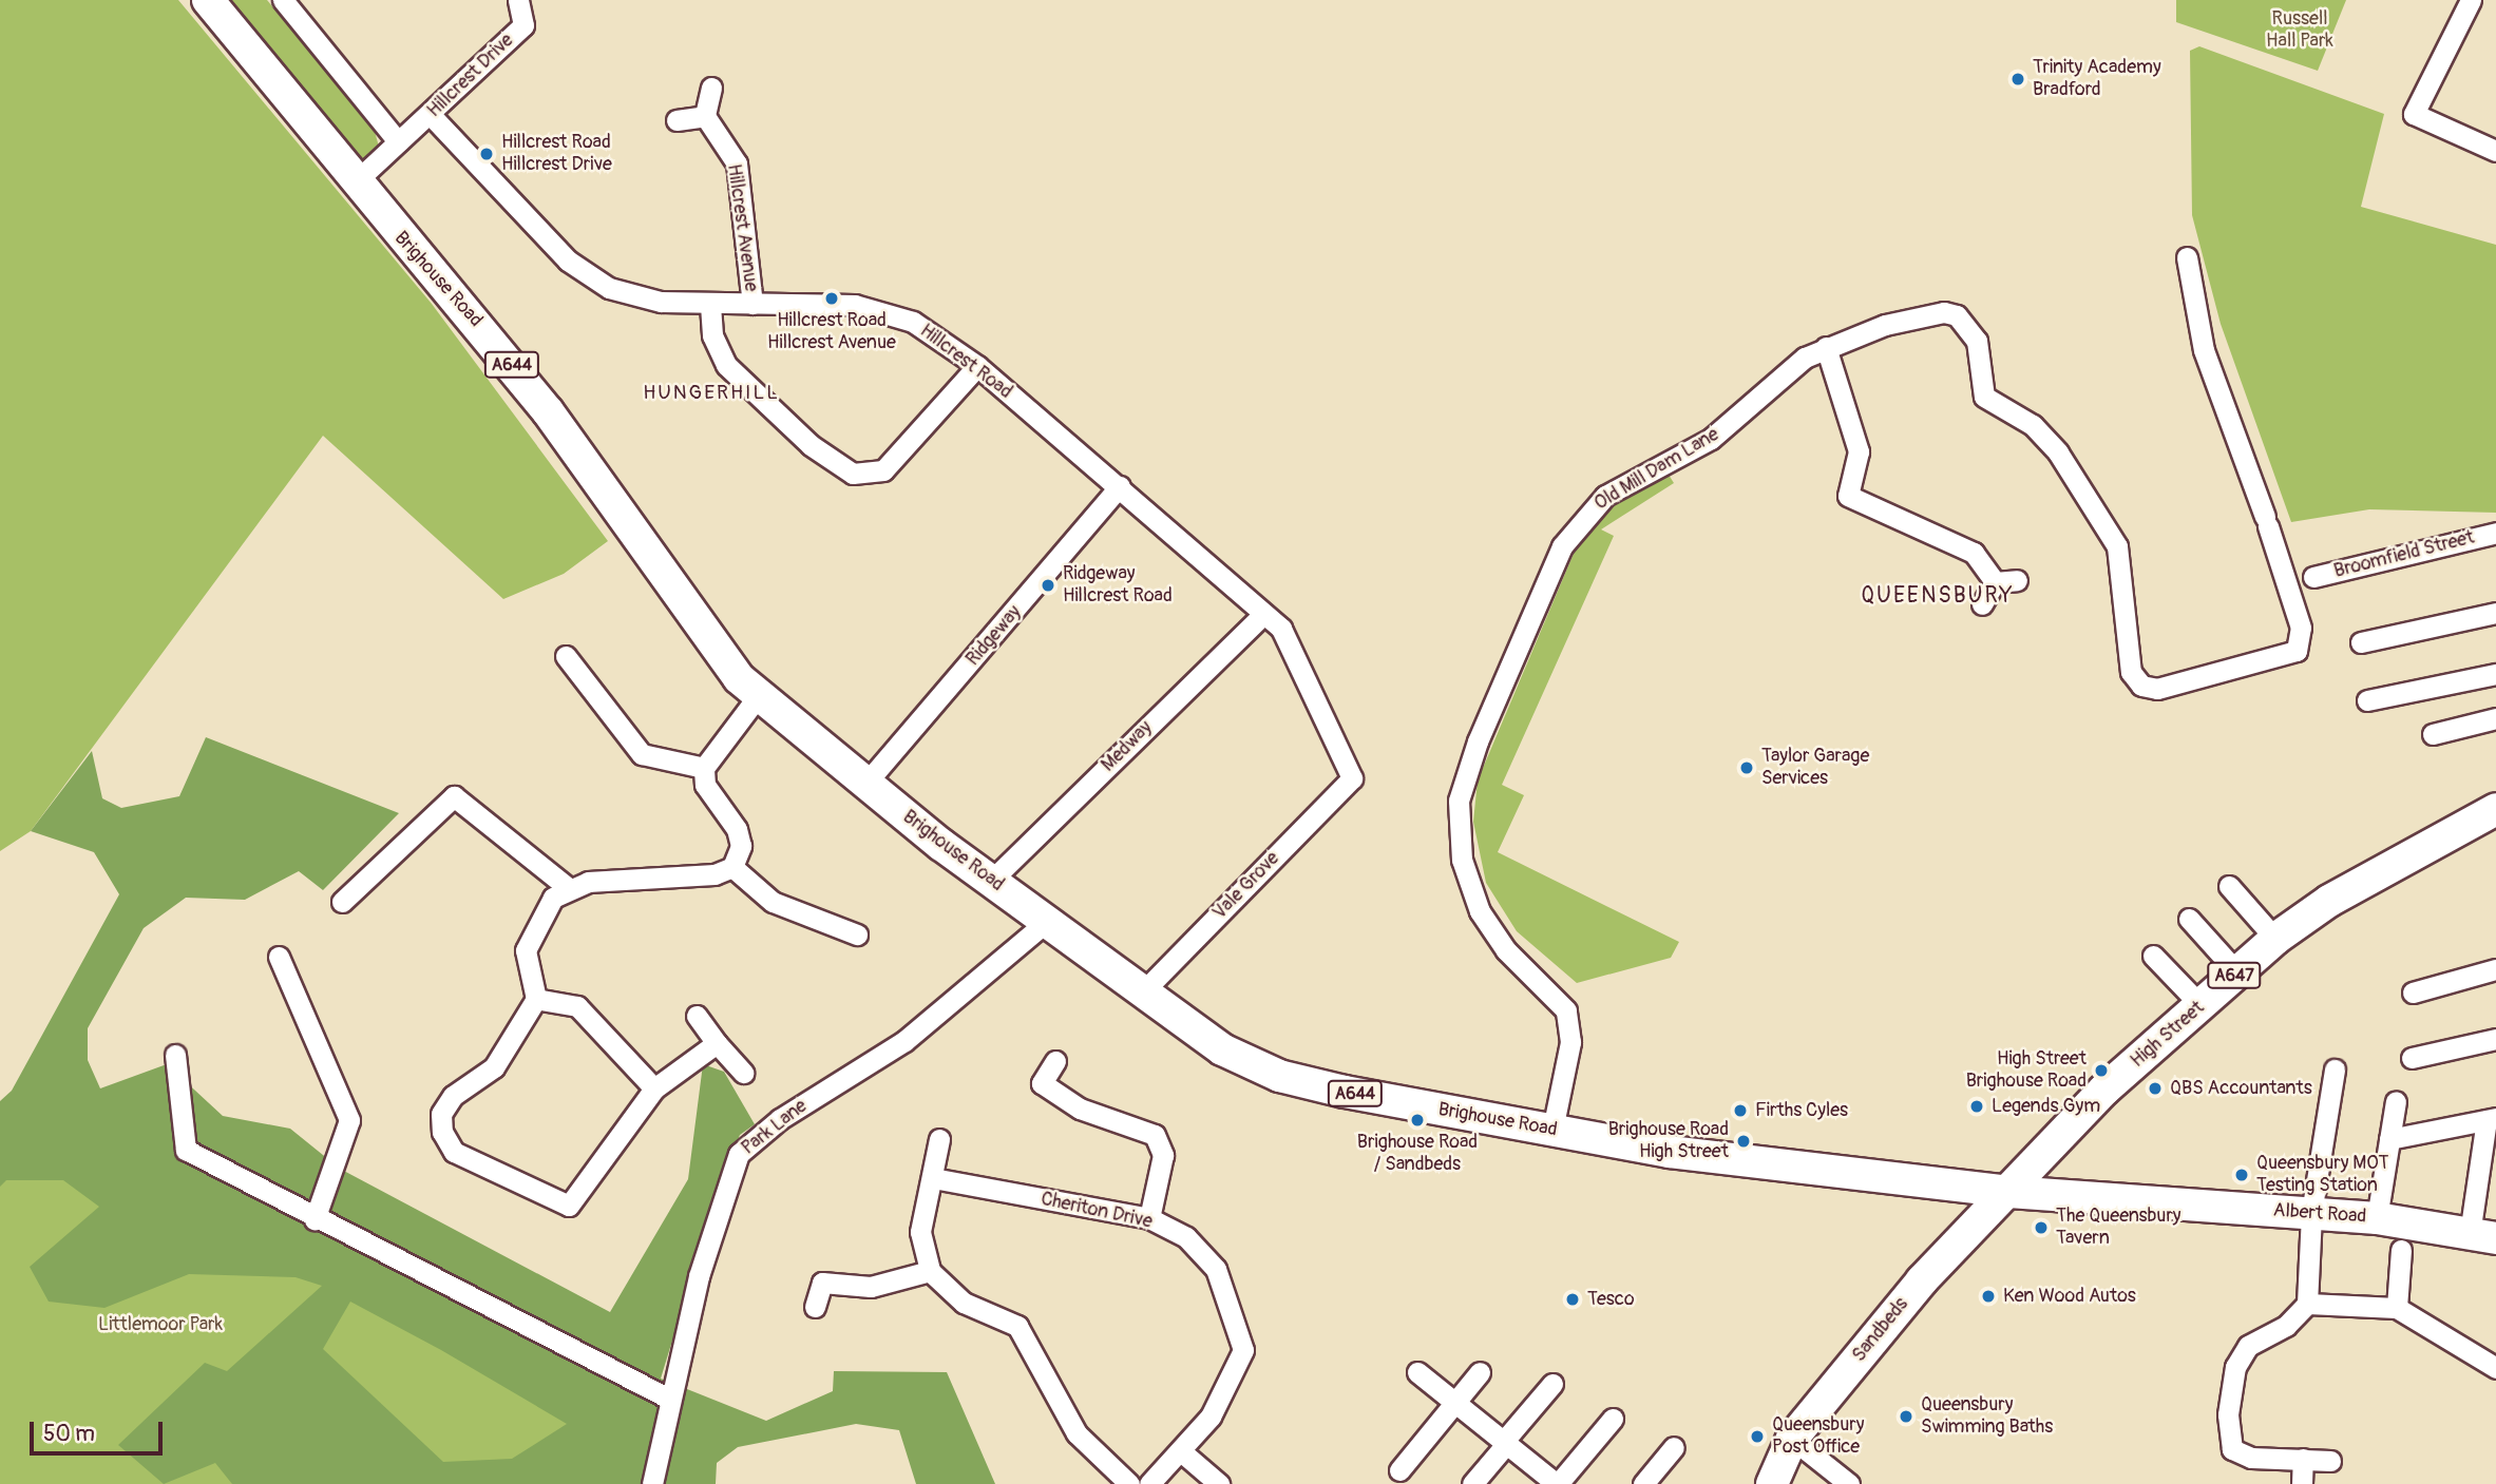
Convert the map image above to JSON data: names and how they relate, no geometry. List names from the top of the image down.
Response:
{
  "streets": {
    "main road": [
      "Brighouse Road",
      "A644",
      "A647",
      "High Street",
      "Albert Road",
      "Sandbeds"
    ],
    "street": [
      "Hillcrest Drive",
      "Hillcrest Avenue",
      "Hillcrest Road",
      "Old Mill Dam Lane",
      "Broomfield Street",
      "Ridgeway",
      "Medway",
      "Vale Grove",
      "Park Lane",
      "Cheriton Drive"
    ]
  },
  "crossings": [
    ["Hillcrest Drive", "Brighouse Road"],
    ["Hillcrest Drive", "Hillcrest Road"],
    ["Hillcrest Avenue", "Hillcrest Road"],
    ["Brighouse Road", "Old Mill Dam Lane"],
    ["Brighouse Road", "Ridgeway"],
    ["Brighouse Road", "Medway"],
    ["Brighouse Road", "Vale Grove"],
    ["Brighouse Road", "High Street"],
    ["Brighouse Road", "Park Lane"],
    ["Brighouse Road", "Albert Road"],
    ["Brighouse Road", "Sandbeds"],
    ["Hillcrest Road", "Ridgeway"],
    ["Hillcrest Road", "Medway"],
    ["Hillcrest Road", "Vale Grove"],
    ["High Street", "Albert Road"],
    ["High Street", "Sandbeds"],
    ["Albert Road", "Sandbeds"]
  ],
  "districts": ["HUNGERHILL", "QUEENSBURY"],
  "parks": ["Russell Hall Park", "Littlemoor Park"],
  "places": [
    "Trinity Academy Bradford",
    "Hillcrest Road Hillcrest Drive",
    "Hillcrest Road Hillcrest Avenue",
    "Ridgeway Hillcrest Road",
    "Taylor Garage Services",
    "High Street Brighouse Road",
    "QBS Accountants",
    "Legends Gym",
    "Firths Cyles",
    "Brighouse Road / Sandbeds",
    "Brighouse Road High Street",
    "Queensbury MOT Testing Station",
    "The Queensbury Tavern",
    "Ken Wood Autos",
    "Tesco",
    "Queensbury Swimming Baths",
    "Queensbury Post Office"
  ],
  "scale_bar": "50 m"
}
